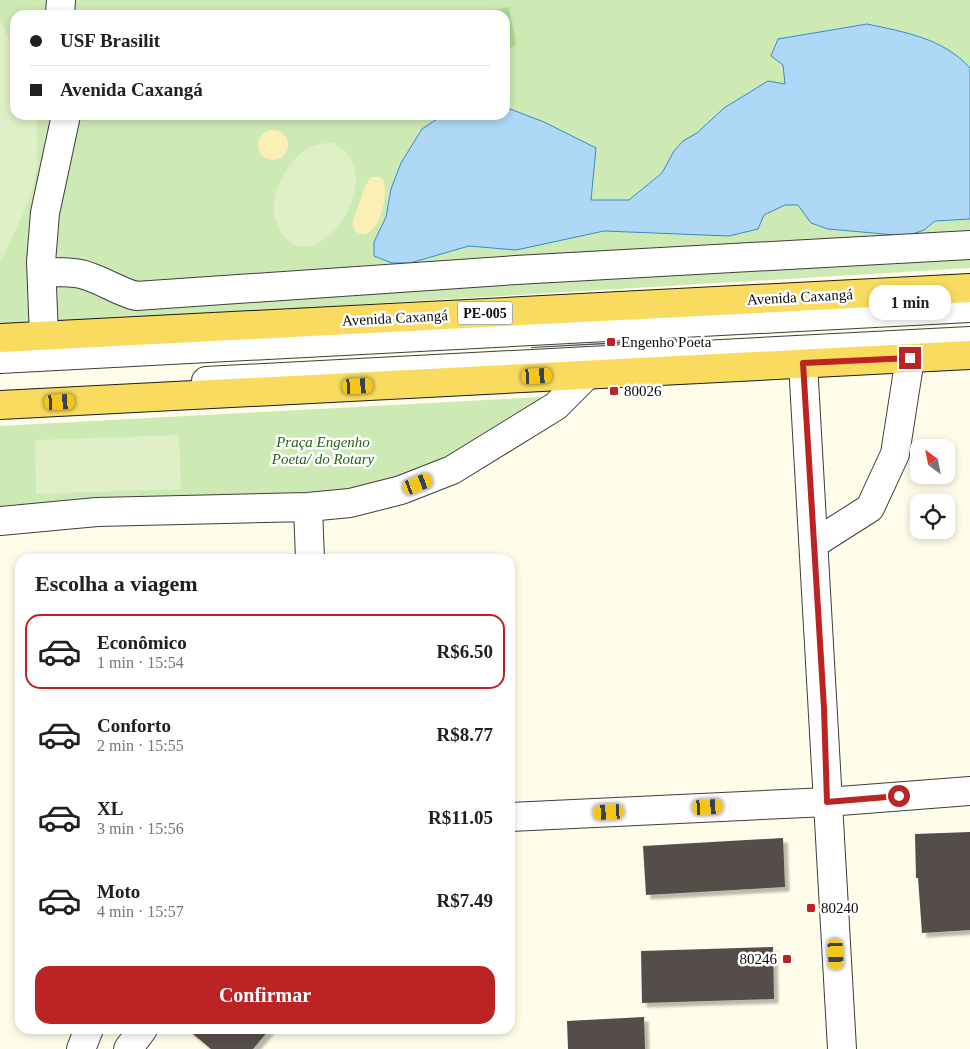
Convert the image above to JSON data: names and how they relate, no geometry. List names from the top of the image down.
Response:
{
  "streets": {
    "main road": ["Avenida Caxangá", "PE-005"]
  },
  "parks": ["Praça Engenho Poeta/ do Rotary"],
  "places": {
    "transit": [
      "Engenho Poeta",
      "80026",
      "80240",
      "80246"
    ]
  },
  "north": "top left",
  "page": {
    "banner": ["USF Brasilit", "Avenida Caxangá"],
    "bubble": "1 min",
    "heading": "Escolha a viagem",
    "list": [
      {
        "name": "Econômico",
        "note": "1 min · 15:54",
        "value": "R$6.50"
      },
      {
        "name": "Conforto",
        "note": "2 min · 15:55",
        "value": "R$8.77"
      },
      {
        "name": "XL",
        "note": "3 min · 15:56",
        "value": "R$11.05"
      },
      {
        "name": "Moto",
        "note": "4 min · 15:57",
        "value": "R$7.49"
      }
    ],
    "buttons": "Confirmar"
  }
}
